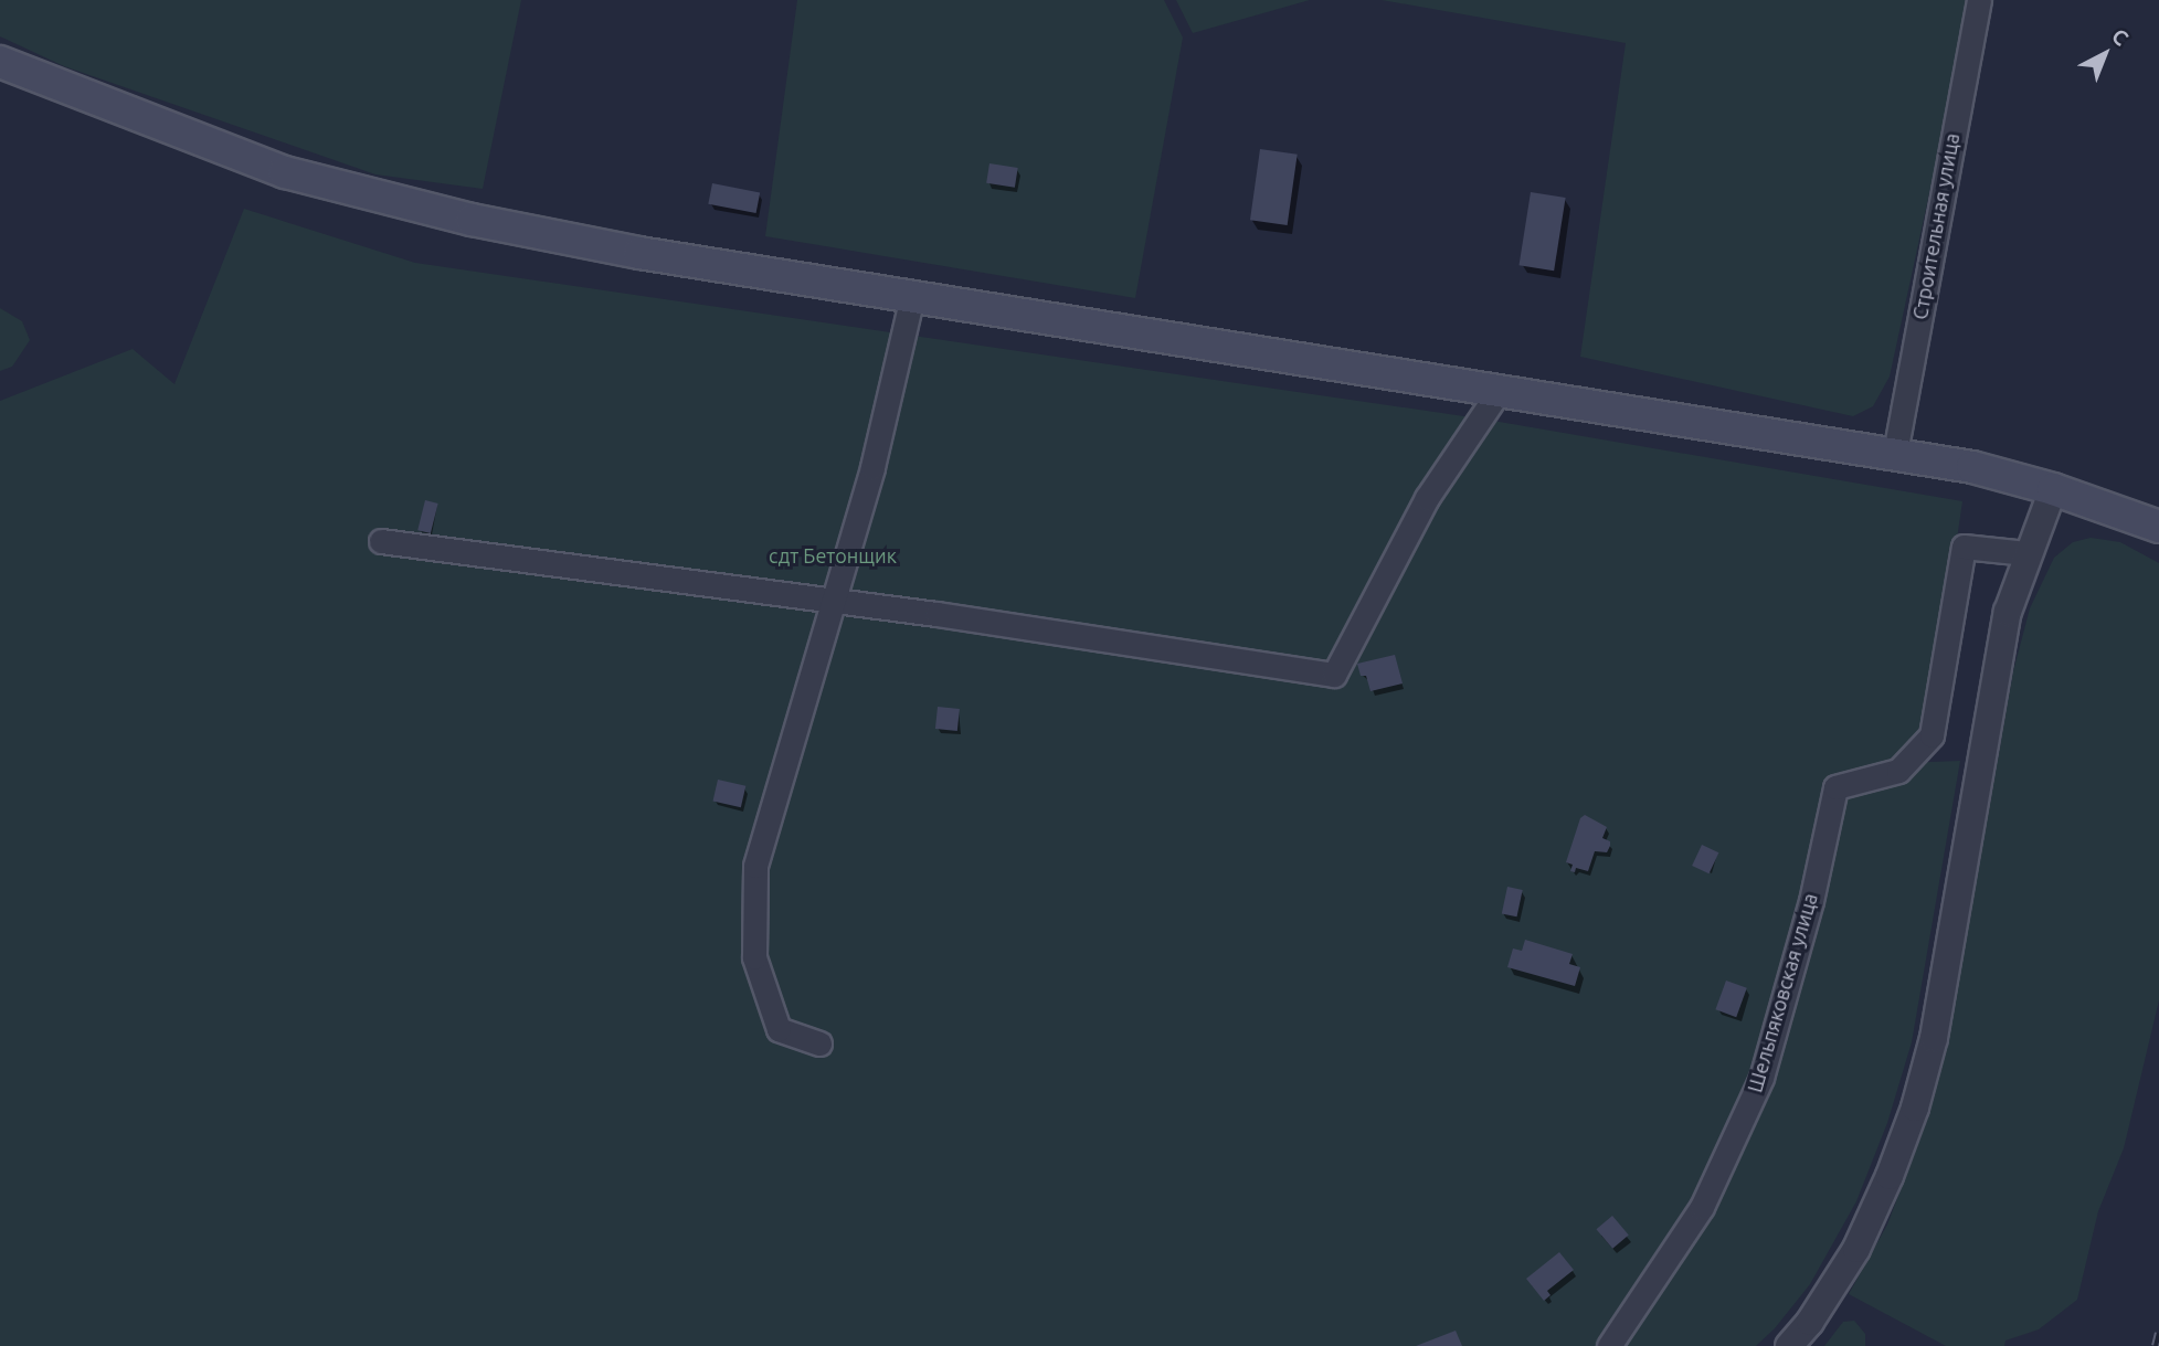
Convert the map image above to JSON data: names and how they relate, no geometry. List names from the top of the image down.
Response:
{
  "streets": {
    "street": ["Строительная улица", "Шельпяковская улица"]
  },
  "parks": ["сдт Бетонщик"],
  "north": "top right"
}
